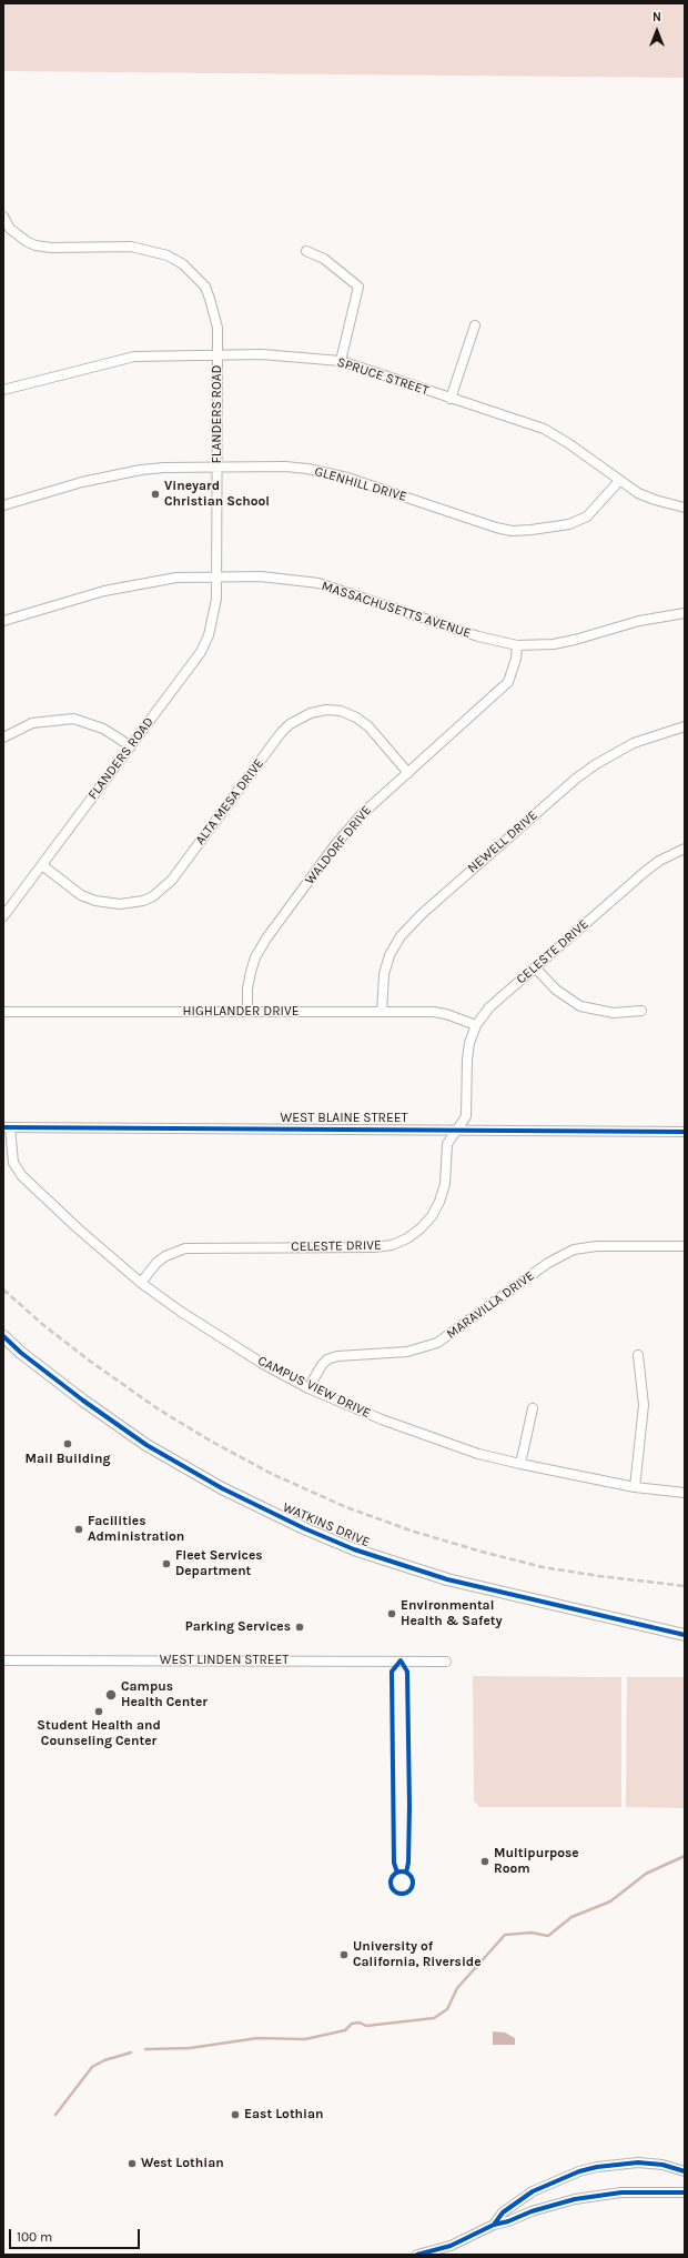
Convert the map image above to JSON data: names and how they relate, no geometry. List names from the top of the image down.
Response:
{
  "streets": {
    "main road": ["WATKINS DRIVE"],
    "street": [
      "SPRUCE STREET",
      "FLANDERS ROAD",
      "GLENHILL DRIVE",
      "MASSACHUSETTS AVENUE",
      "ALTA MESA DRIVE",
      "NEWELL DRIVE",
      "WALDORF DRIVE",
      "CELESTE DRIVE",
      "HIGHLANDER DRIVE",
      "WEST BLAINE STREET",
      "MARAVILLA DRIVE",
      "CAMPUS VIEW DRIVE",
      "WEST LINDEN STREET"
    ]
  },
  "crossings": [
    ["SPRUCE STREET", "FLANDERS ROAD"],
    ["SPRUCE STREET", "GLENHILL DRIVE"],
    ["FLANDERS ROAD", "GLENHILL DRIVE"],
    ["FLANDERS ROAD", "MASSACHUSETTS AVENUE"],
    ["FLANDERS ROAD", "ALTA MESA DRIVE"],
    ["MASSACHUSETTS AVENUE", "WALDORF DRIVE"],
    ["ALTA MESA DRIVE", "WALDORF DRIVE"],
    ["NEWELL DRIVE", "HIGHLANDER DRIVE"],
    ["WALDORF DRIVE", "HIGHLANDER DRIVE"],
    ["CELESTE DRIVE", "HIGHLANDER DRIVE"],
    ["CELESTE DRIVE", "WEST BLAINE STREET"],
    ["CELESTE DRIVE", "CAMPUS VIEW DRIVE"],
    ["WEST BLAINE STREET", "CAMPUS VIEW DRIVE"],
    ["MARAVILLA DRIVE", "CAMPUS VIEW DRIVE"]
  ],
  "places": [
    "Vineyard Christian School",
    "Mail Building",
    "Facilities Administration",
    "Fleet Services Department",
    "Environmental Health & Safety",
    "Parking Services",
    "Campus Health Center",
    "Student Health and Counseling Center",
    "Multipurpose Room",
    "University of California, Riverside",
    "East Lothian",
    "West Lothian"
  ],
  "scale_bar": "100 m",
  "north": "top"
}
